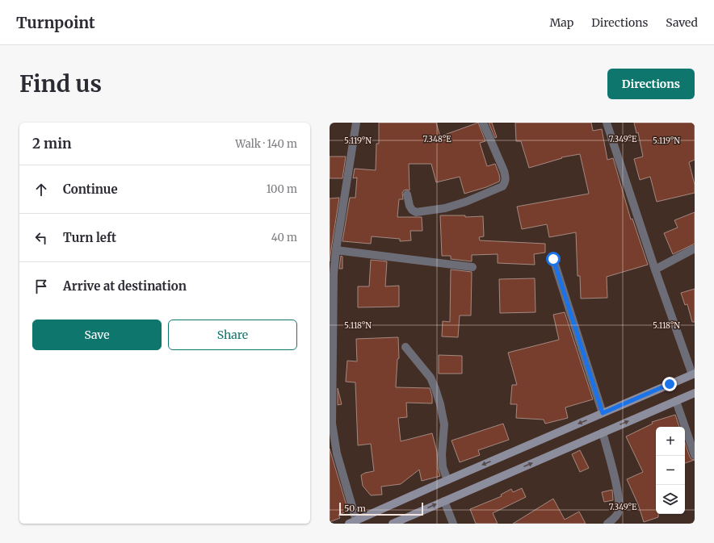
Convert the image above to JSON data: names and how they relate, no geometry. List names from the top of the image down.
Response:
{
  "scale_bar": "50 m",
  "page": {
    "header": "Turnpoint",
    "nav": ["Map", "Directions", "Saved"],
    "buttons": [
      "Directions",
      ["Save", "Share"]
    ],
    "title": "Find us",
    "heading": ["2 min", "Walk · 140 m"],
    "list": [
      ["Continue", "100 m"],
      ["Turn left", "40 m"],
      "Arrive at destination"
    ],
    "map_buttons": ["+", "−"],
    "scale": "50 m"
  },
  "coordinates": [
    "7.348°E",
    "7.349°E",
    "5.119°N",
    "5.118°N"
  ]
}
